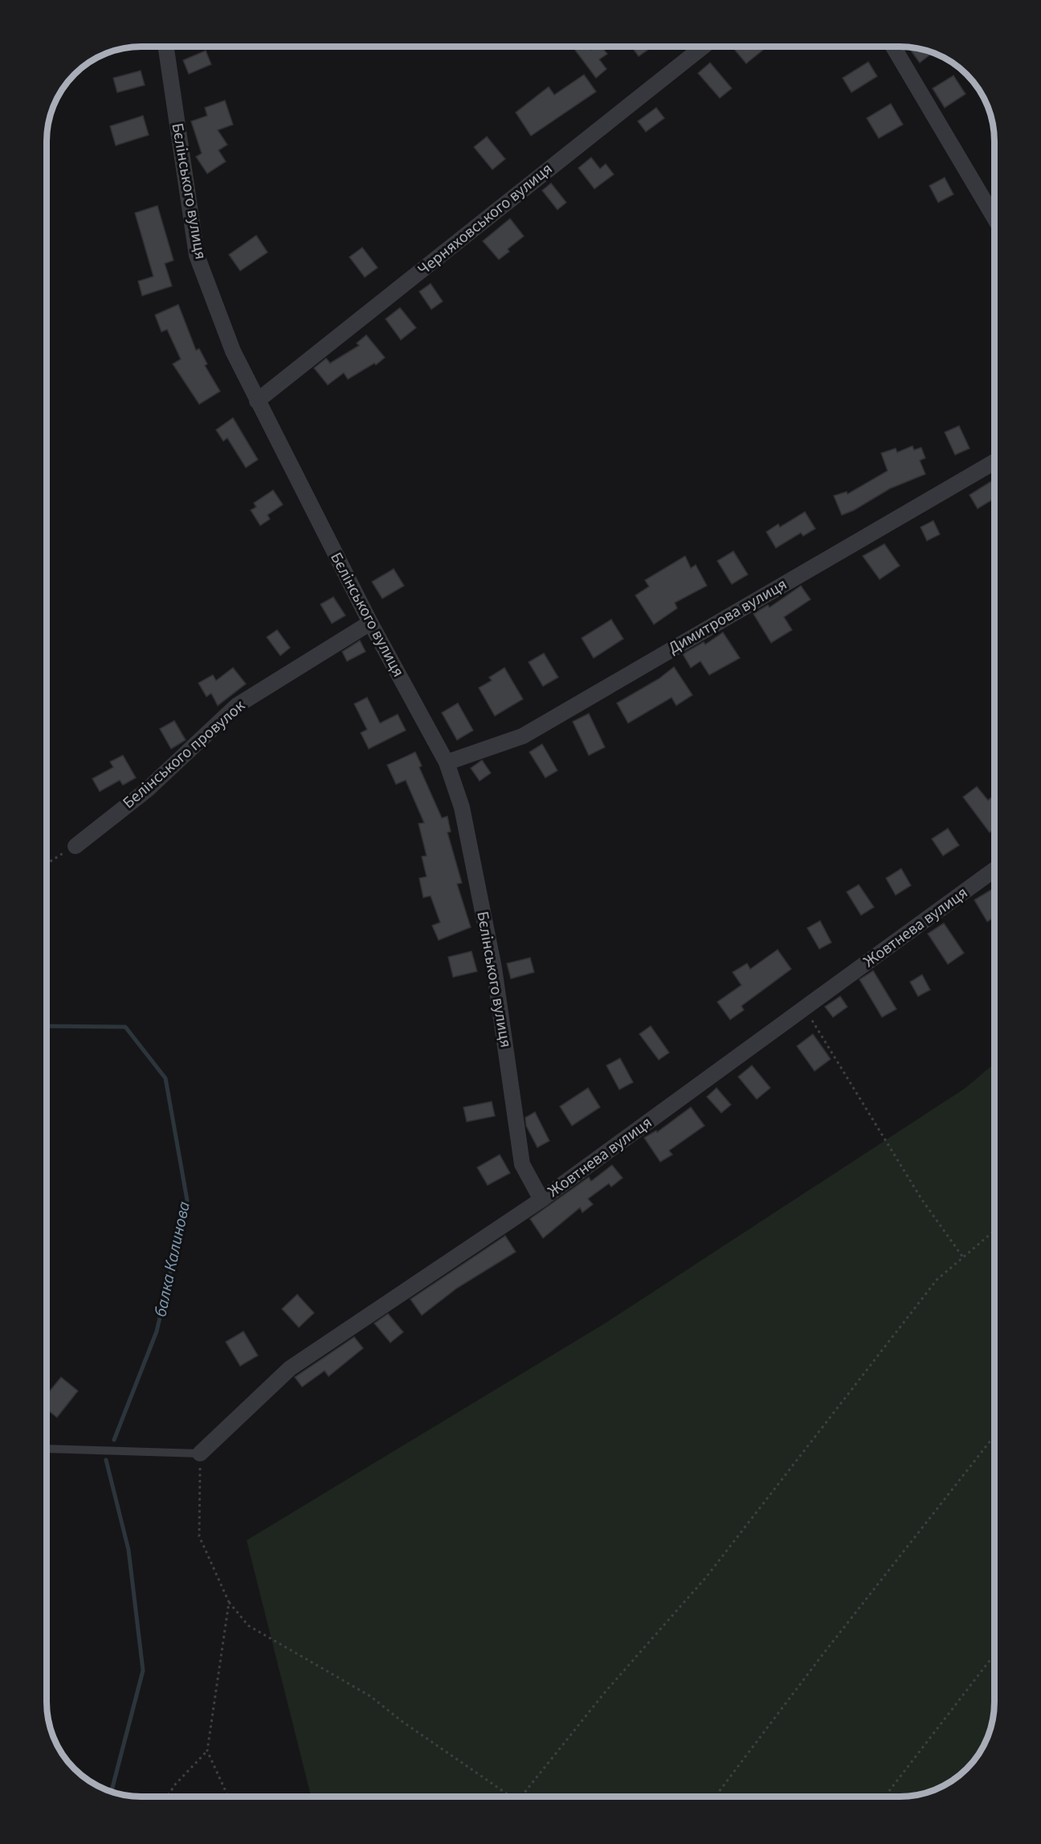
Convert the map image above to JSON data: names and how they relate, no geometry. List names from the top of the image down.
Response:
{
  "streets": {
    "street": [
      "Бєлінського вулиця",
      "Черняховського вулиця",
      "Димитрова вулиця",
      "Белінського провулок",
      "Жовтнева вулиця"
    ]
  },
  "crossings": [
    ["Бєлінського вулиця", "Черняховського вулиця"],
    ["Бєлінського вулиця", "Димитрова вулиця"],
    ["Бєлінського вулиця", "Белінського провулок"],
    ["Бєлінського вулиця", "Жовтнева вулиця"]
  ],
  "water": ["балка Калинова"]
}
